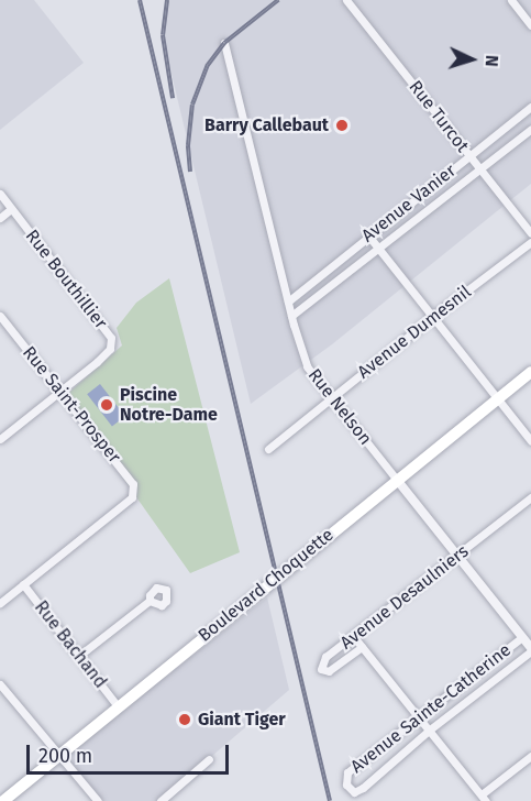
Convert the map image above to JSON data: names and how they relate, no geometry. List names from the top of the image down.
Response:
{
  "streets": {
    "main road": ["Boulevard Choquette"],
    "street": [
      "Rue Turcot",
      "Avenue Vanier",
      "Rue Bouthillier",
      "Avenue Dumesnil",
      "Rue Saint-Prosper",
      "Rue Nelson",
      "Avenue Desaulniers",
      "Rue Bachand",
      "Avenue Sainte-Catherine"
    ]
  },
  "crossings": [
    ["Rue Turcot", "Avenue Vanier"],
    ["Avenue Vanier", "Rue Nelson"],
    ["Rue Bouthillier", "Rue Saint-Prosper"],
    ["Avenue Dumesnil", "Rue Nelson"],
    ["Rue Saint-Prosper", "Rue Bachand"],
    ["Rue Nelson", "Boulevard Choquette"],
    ["Rue Nelson", "Avenue Desaulniers"],
    ["Rue Nelson", "Avenue Sainte-Catherine"],
    ["Boulevard Choquette", "Rue Bachand"]
  ],
  "places": ["Barry Callebaut", "Piscine Notre-Dame", "Giant Tiger"],
  "scale_bar": "200 m",
  "north": "right"
}
